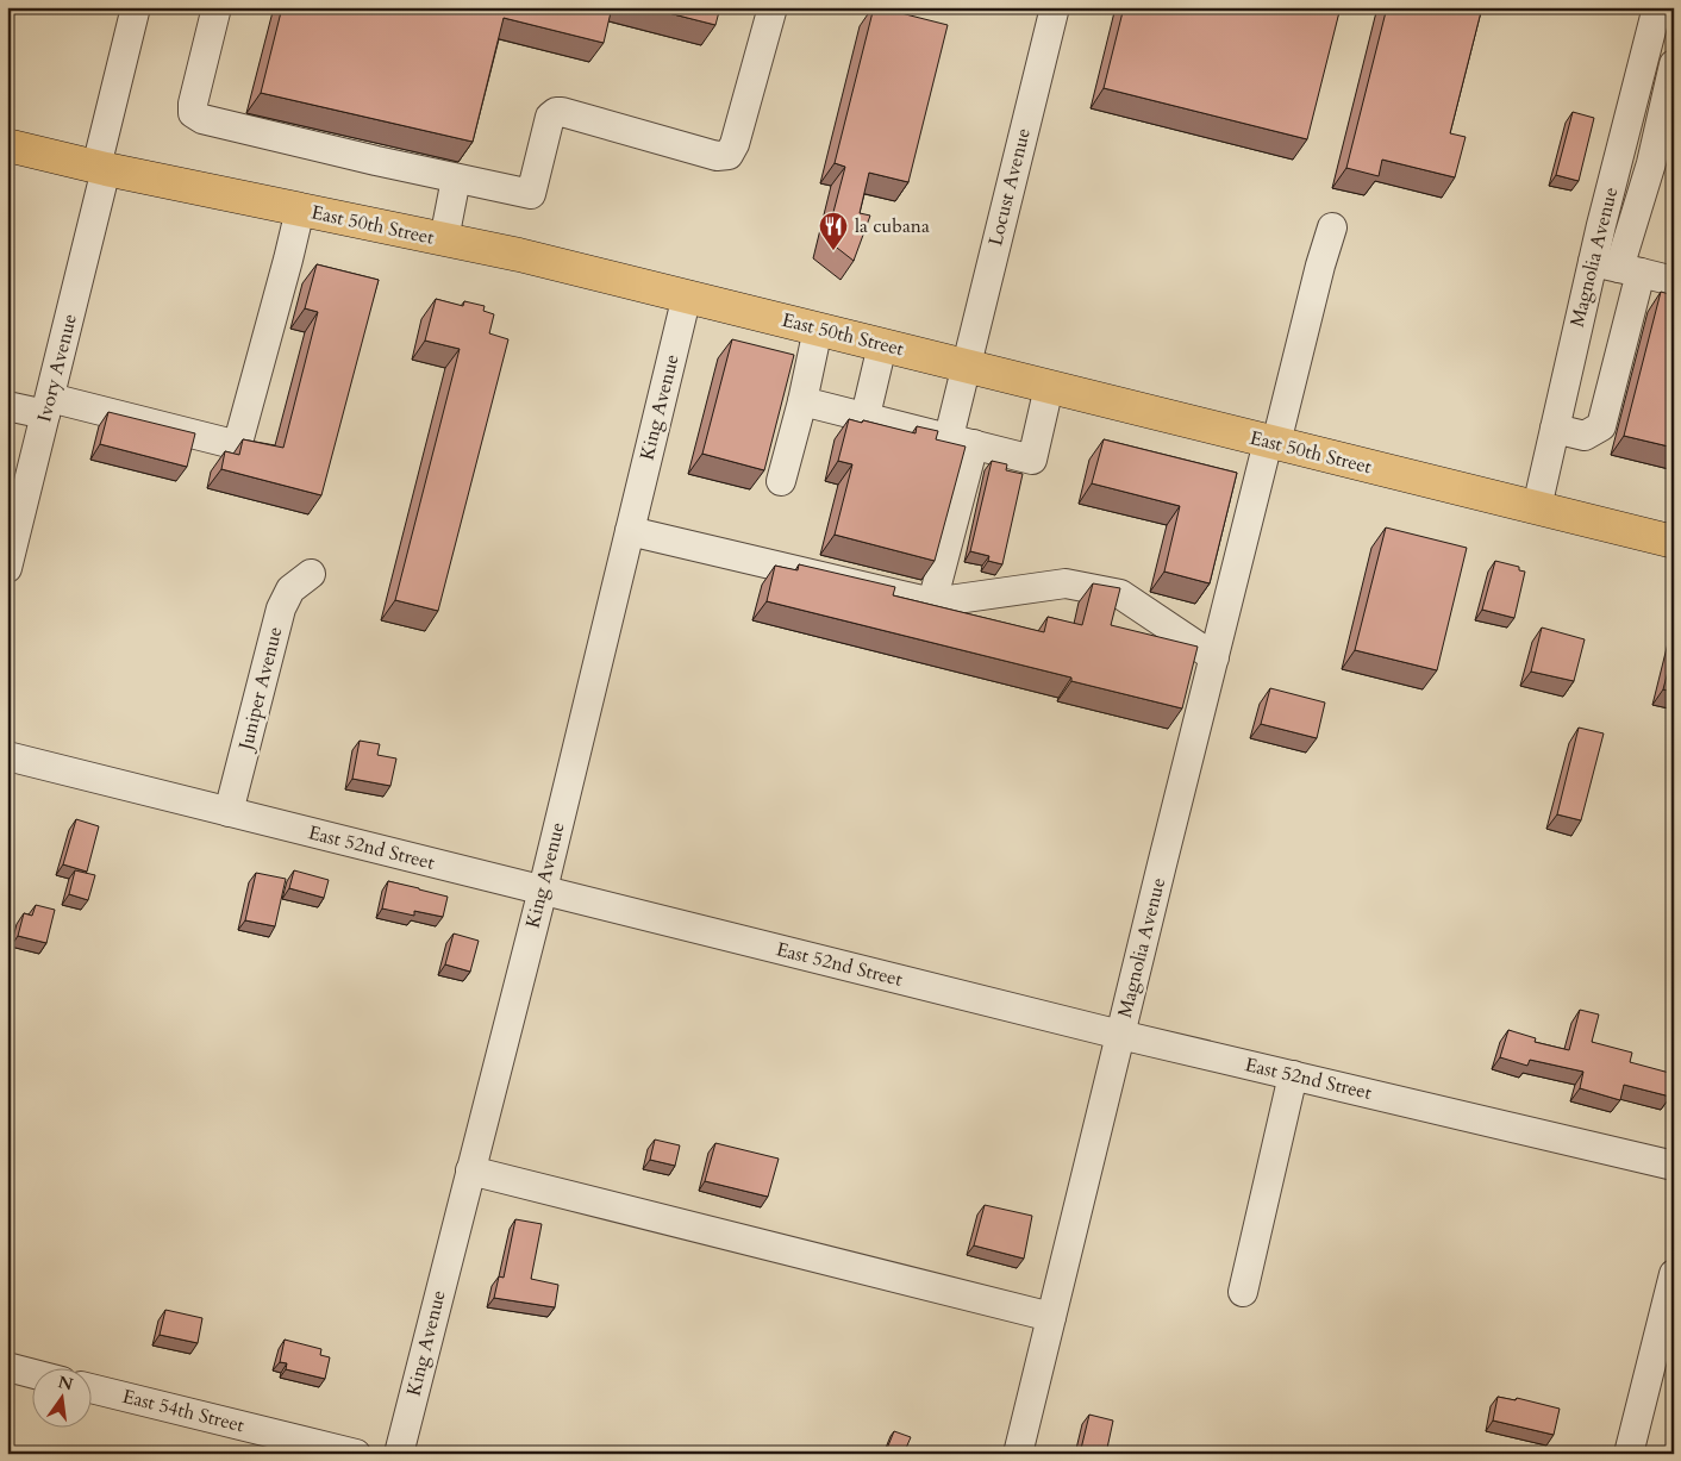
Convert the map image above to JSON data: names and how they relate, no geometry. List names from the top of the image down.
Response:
{
  "streets": {
    "main road": ["East 50th Street"],
    "street": [
      "Locust Avenue",
      "Magnolia Avenue",
      "Ivory Avenue",
      "King Avenue",
      "Juniper Avenue",
      "East 52nd Street",
      "East 54th Street"
    ]
  },
  "crossings": [
    ["Locust Avenue", "East 50th Street"],
    ["East 50th Street", "Magnolia Avenue"],
    ["East 50th Street", "Ivory Avenue"],
    ["East 50th Street", "King Avenue"],
    ["Magnolia Avenue", "East 52nd Street"],
    ["King Avenue", "East 52nd Street"],
    ["Juniper Avenue", "East 52nd Street"]
  ],
  "places": {
    "restaurant": ["la cubana"]
  },
  "north": "top"
}
